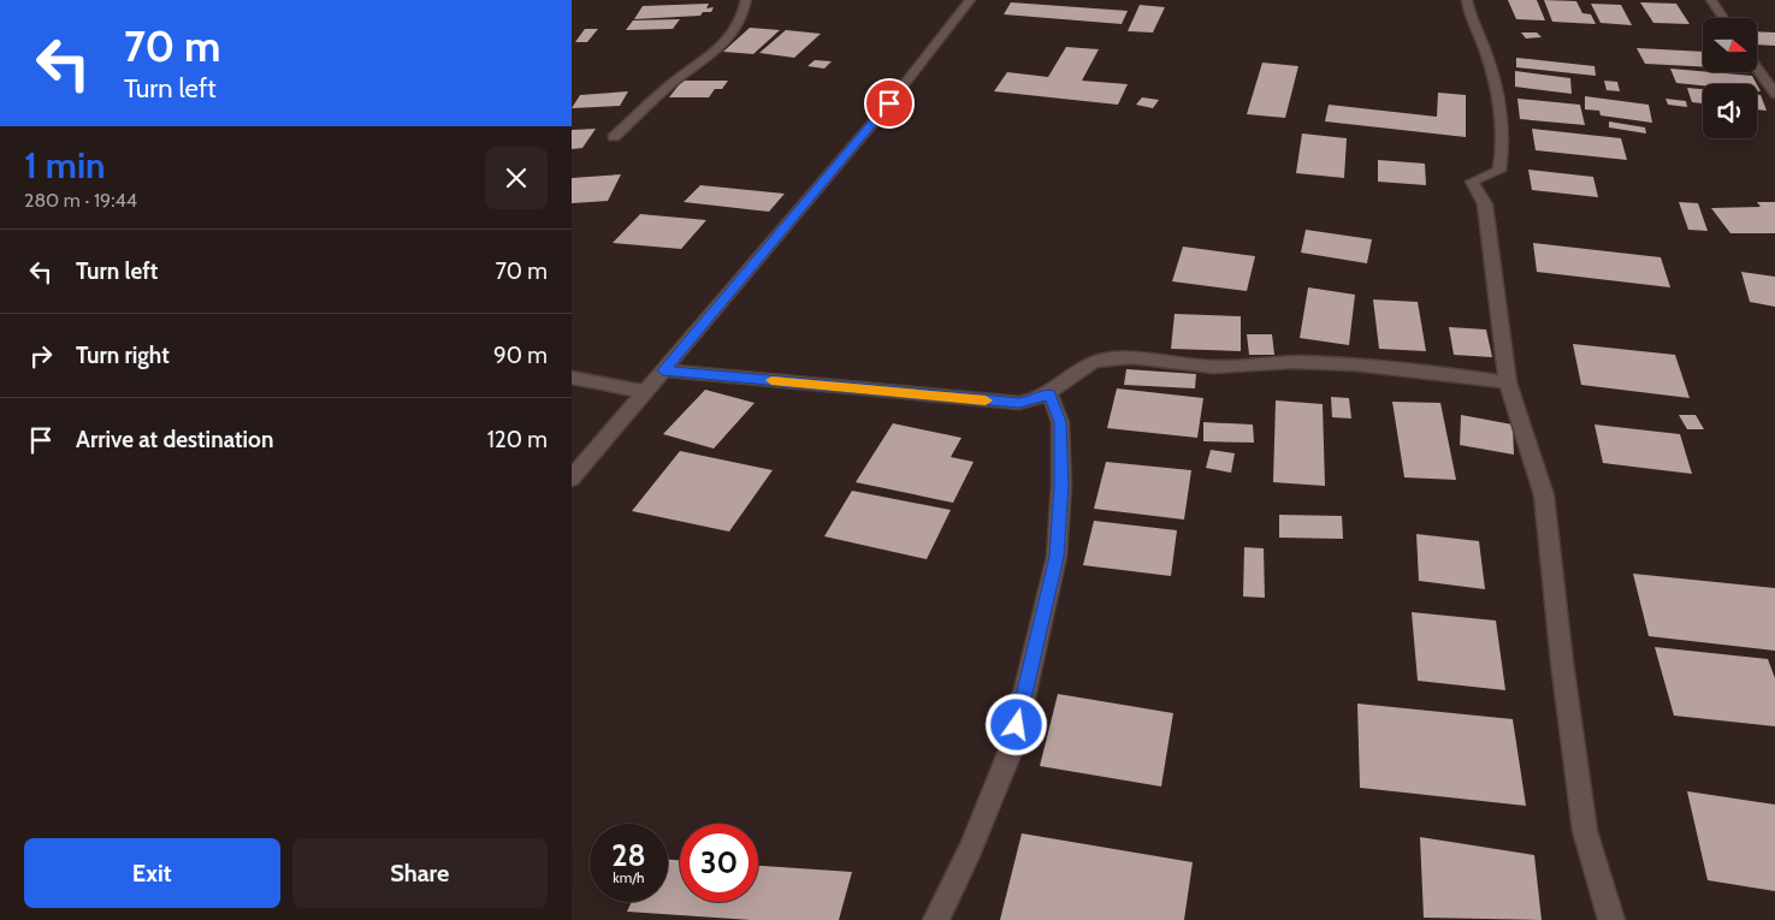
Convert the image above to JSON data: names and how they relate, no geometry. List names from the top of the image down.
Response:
{
  "north": "right",
  "page": {
    "turn": ["70 m", "Turn left"],
    "heading": ["1 min", "280 m · 19:44"],
    "list": [
      {
        "name": "Turn left",
        "value": "70 m"
      },
      {
        "name": "Turn right",
        "value": "90 m"
      },
      {
        "name": "Arrive at destination",
        "value": "120 m"
      }
    ],
    "speed": "28 km/h",
    "limit": "30",
    "buttons": ["Exit", "Share"]
  }
}
